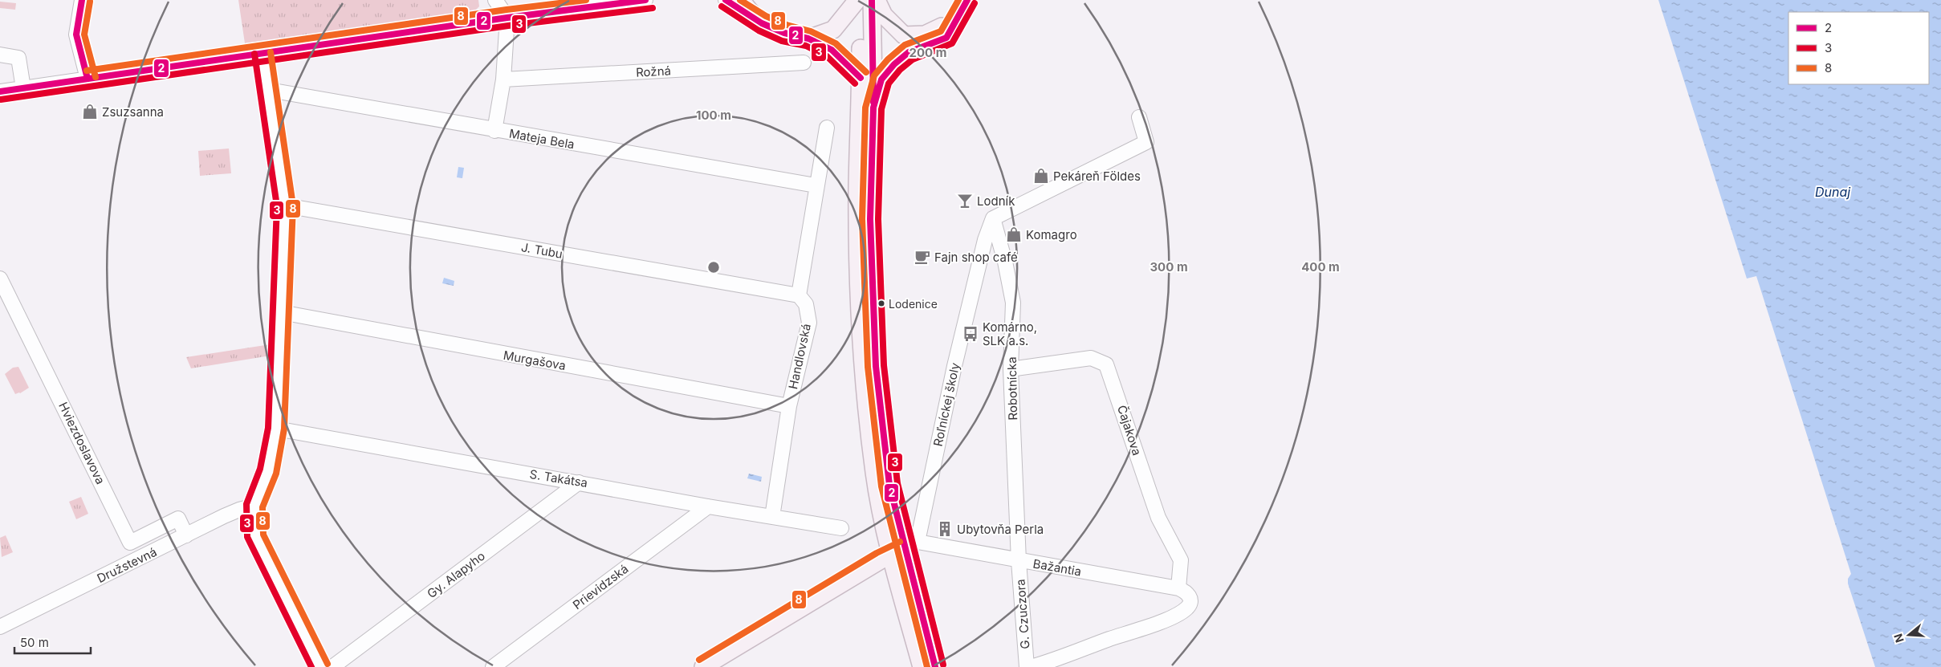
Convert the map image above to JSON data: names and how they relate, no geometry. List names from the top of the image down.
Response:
{
  "streets": {
    "street": [
      "Rožná",
      "Mateja Bela",
      "J. Tubu",
      "Handlovská",
      "Murgašova",
      "Robotnícka",
      "Roľníckej školy",
      "Čajakova",
      "Hviezdoslavova",
      "S. Takátsa",
      "Družstevná",
      "Bažantia",
      "Gy. Alapyho",
      "Prievidzská",
      "G. Czuczora"
    ]
  },
  "crossings": [
    ["J. Tubu", "Handlovská"],
    ["Handlovská", "Murgašova"],
    ["Handlovská", "S. Takátsa"],
    ["Robotnícka", "Roľníckej školy"],
    ["Robotnícka", "Čajakova"],
    ["Robotnícka", "Bažantia"],
    ["Robotnícka", "G. Czuczora"],
    ["Roľníckej školy", "Bažantia"],
    ["Čajakova", "Bažantia"],
    ["Hviezdoslavova", "Družstevná"],
    ["S. Takátsa", "Gy. Alapyho"],
    ["S. Takátsa", "Prievidzská"],
    ["Bažantia", "G. Czuczora"]
  ],
  "water": ["Dunaj"],
  "places": {
    "shop": ["Zsuzsanna", "Pekáreň Földes", "Komagro"],
    "bar": ["Lodník"],
    "cafe": ["Fajn shop café"],
    "other": ["Lodenice"],
    "bus stop": ["Komárno, SLK a.s."],
    "building": ["Ubytovňa Perla"]
  },
  "lines": ["transit line 2", "transit line 8", "transit line 3"],
  "legend": ["2", "3", "8"],
  "scale_bar": "50 m",
  "north": "left",
  "rings": [
    "200 m",
    "100 m",
    "300 m",
    "400 m"
  ]
}
